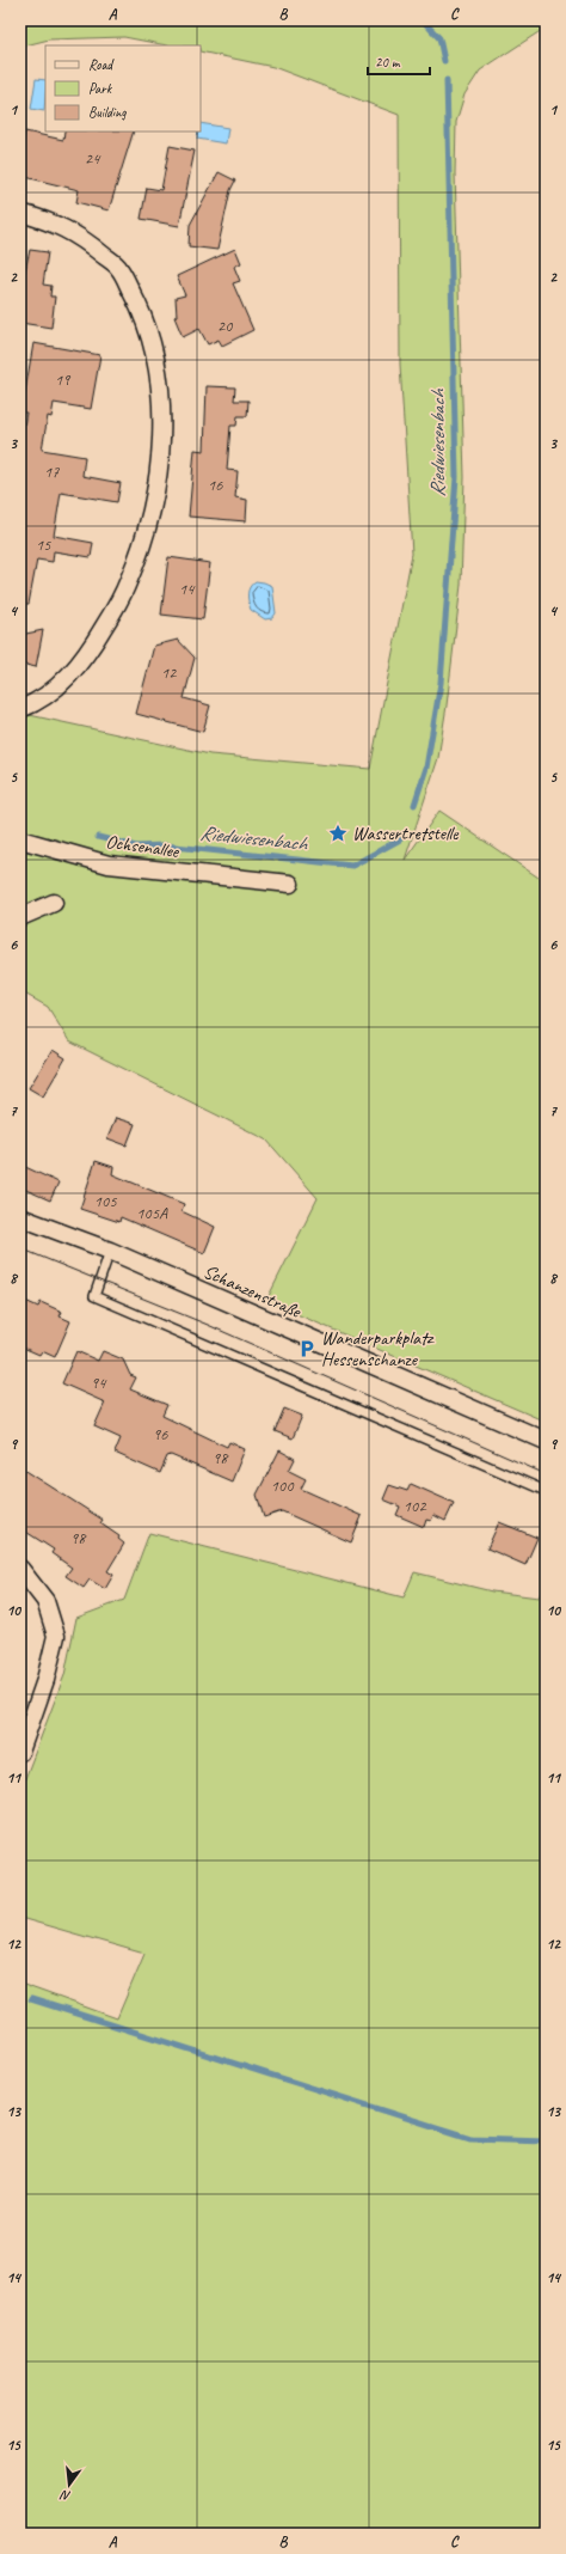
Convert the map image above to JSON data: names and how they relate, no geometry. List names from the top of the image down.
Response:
{
  "streets": {
    "street": ["Ochsenallee", "Schanzenstraße"]
  },
  "water": ["Riedwiesenbach"],
  "places": {
    "place": ["Wassertretstelle"],
    "parking": ["Wanderparkplatz Hessenschanze"]
  },
  "house_numbers": [
    "24",
    "20",
    "19",
    "17",
    "16",
    "15",
    "14",
    "12",
    "105",
    "105A",
    "94",
    "96",
    "98",
    "100",
    "102",
    "98"
  ],
  "legend": ["Road", "Park", "Building"],
  "scale_bar": "20 m",
  "north": "bottom",
  "grid": {
    "columns": ["A", "B", "C"],
    "rows": [
      "1",
      "2",
      "3",
      "4",
      "5",
      "6",
      "7",
      "8",
      "9",
      "10",
      "11",
      "12",
      "13",
      "14",
      "15"
    ]
  }
}
